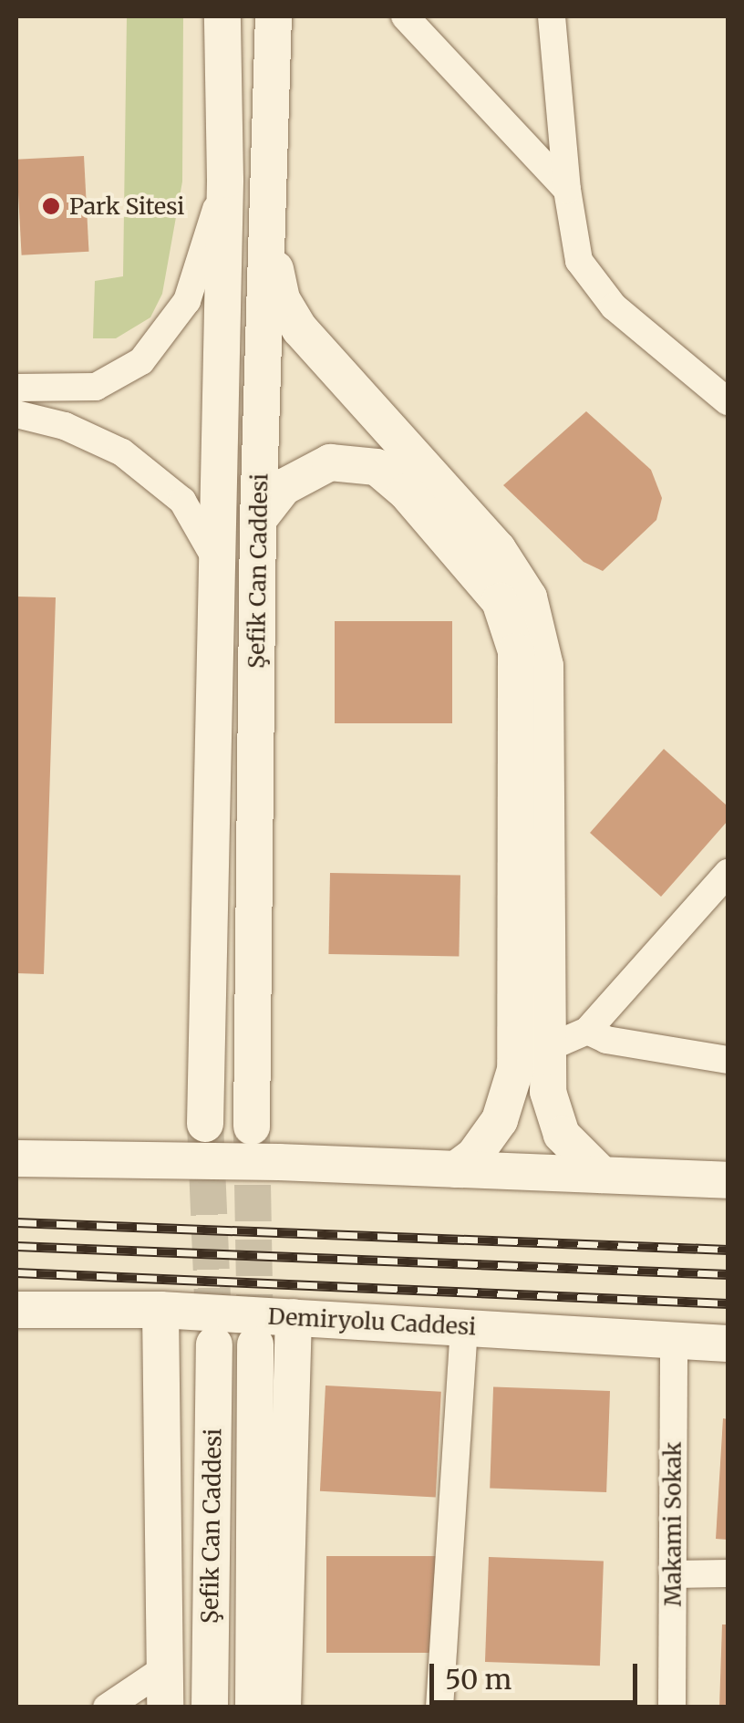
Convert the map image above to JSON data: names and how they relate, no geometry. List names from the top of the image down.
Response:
{
  "streets": {
    "main road": ["Şefik Can Caddesi", "Demiryolu Caddesi"],
    "street": ["Makami Sokak"]
  },
  "crossings": [
    ["Demiryolu Caddesi", "Makami Sokak"]
  ],
  "places": ["Park Sitesi"],
  "scale_bar": "50 m"
}
